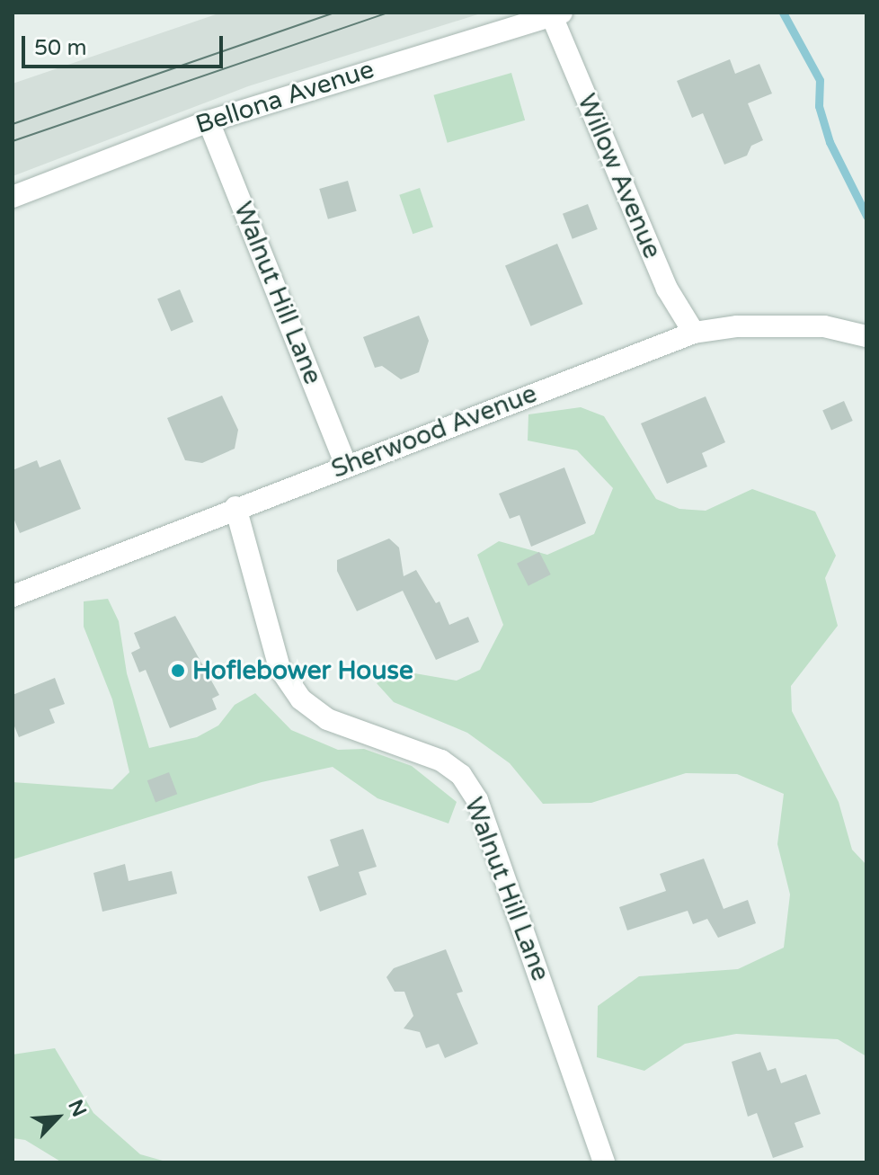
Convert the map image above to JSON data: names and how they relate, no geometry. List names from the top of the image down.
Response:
{
  "streets": {
    "street": [
      "Bellona Avenue",
      "Willow Avenue",
      "Walnut Hill Lane",
      "Sherwood Avenue"
    ]
  },
  "crossings": [
    ["Bellona Avenue", "Willow Avenue"],
    ["Bellona Avenue", "Walnut Hill Lane"],
    ["Willow Avenue", "Sherwood Avenue"],
    ["Walnut Hill Lane", "Sherwood Avenue"]
  ],
  "places": ["Hoflebower House"],
  "scale_bar": "50 m",
  "north": "top right"
}
